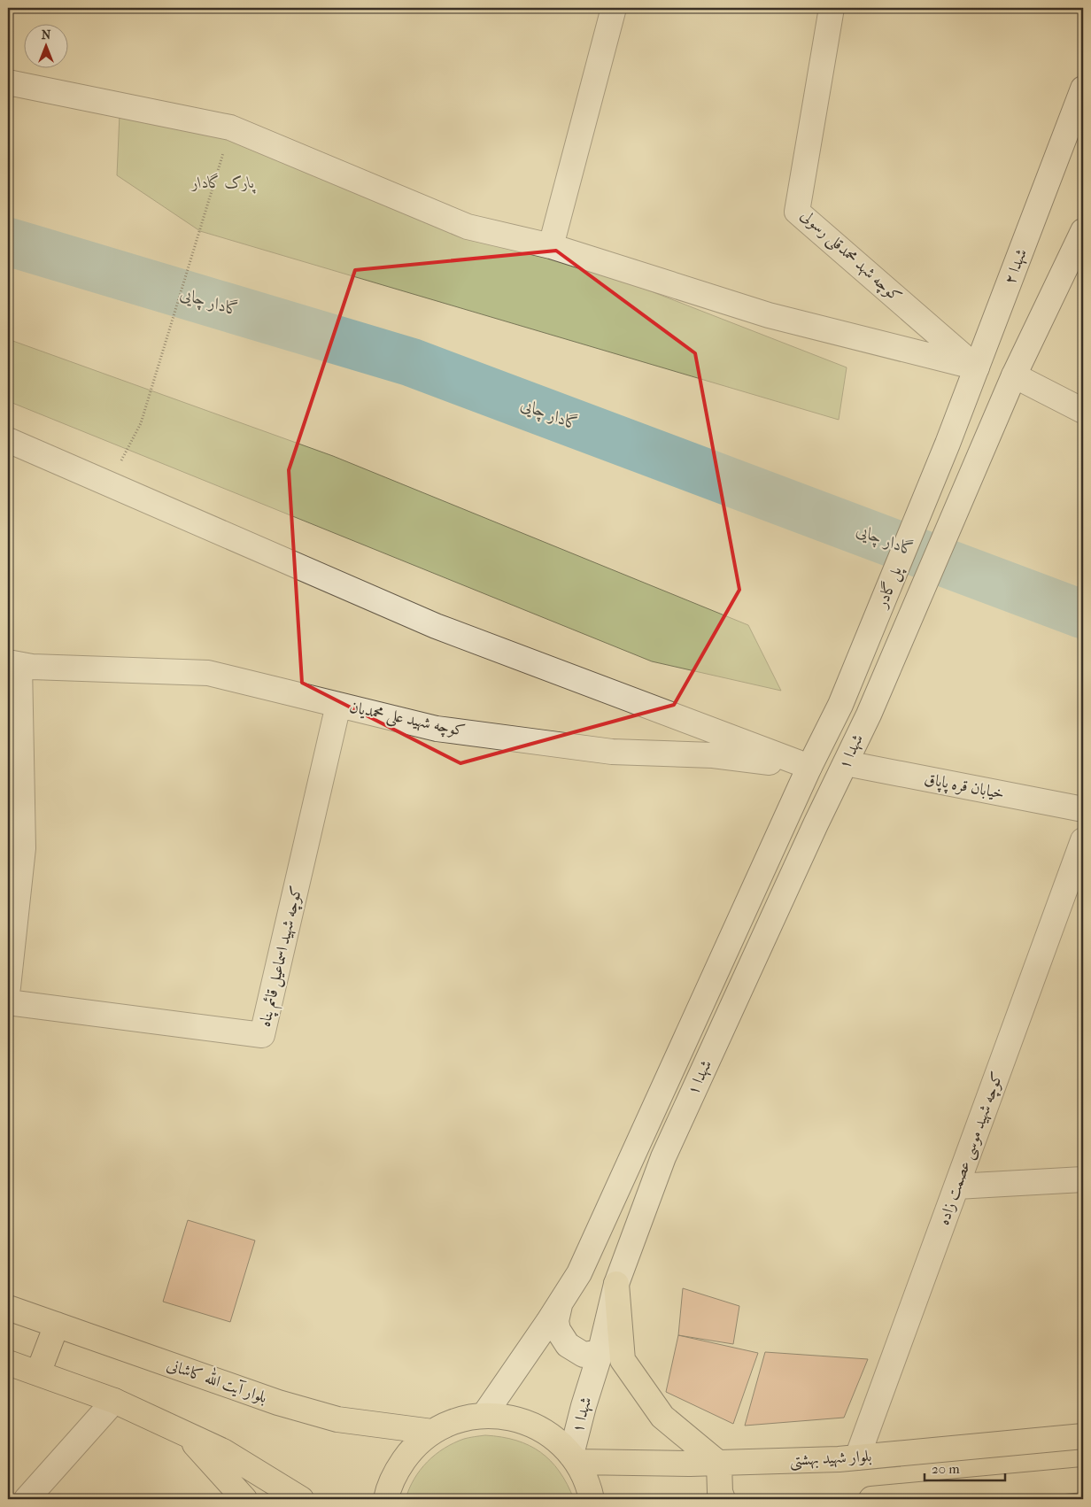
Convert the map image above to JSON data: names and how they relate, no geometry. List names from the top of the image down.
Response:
{
  "streets": {
    "main road": ["بلوار آیت الله کاشانی", "بلوار شهید بهشتی"],
    "street": [
      "کوچه شهد محمدقلی رسولی",
      "شهدا ۲",
      "پل گادر",
      "کوچه شهید علی محمدیان",
      "شهدا ۱",
      "خیابان قره پاپاق",
      "کوچه شهید اسماعیل قائم پناه",
      "کوچه شهید موسی عصمت زاده"
    ]
  },
  "crossings": [
    ["کوچه شهد محمدقلی رسولی", "شهدا ۲"],
    ["شهدا ۲", "پل گادر"],
    ["پل گادر", "شهدا ۱"],
    ["کوچه شهید علی محمدیان", "شهدا ۱"],
    ["کوچه شهید علی محمدیان", "کوچه شهید اسماعیل قائم پناه"],
    ["شهدا ۱", "خیابان قره پاپاق"],
    ["شهدا ۱", "بلوار شهید بهشتی"],
    ["کوچه شهید موسی عصمت زاده", "بلوار شهید بهشتی"]
  ],
  "water": ["گادار چایی"],
  "parks": ["پارک گادار"],
  "scale_bar": "20 m",
  "north": "top"
}
